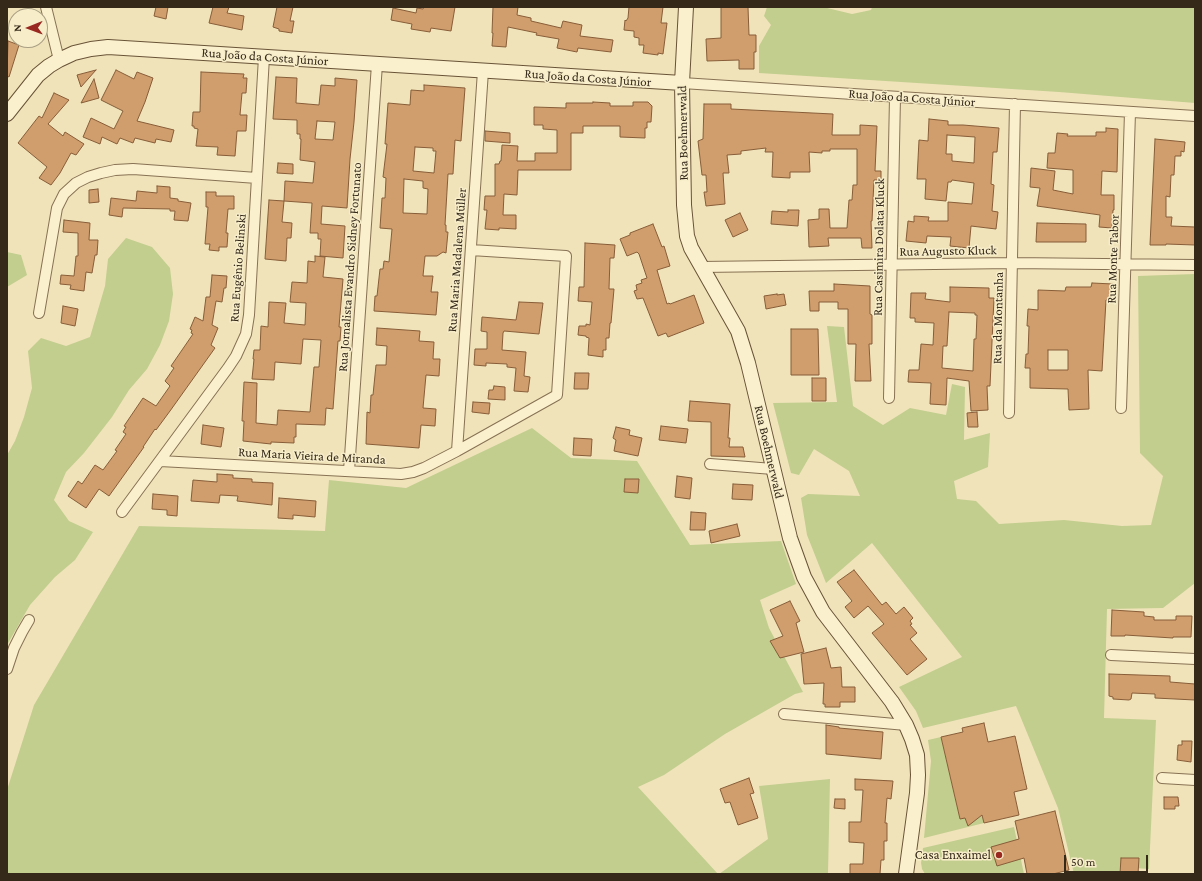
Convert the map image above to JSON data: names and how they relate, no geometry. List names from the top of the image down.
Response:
{
  "streets": {
    "main road": ["Rua João da Costa Júnior", "Rua Boehmerwald"],
    "street": [
      "Rua Casimira Dolata Kluck",
      "Rua Augusto Kluck",
      "Rua Monte Tabor",
      "Rua Maria Madalena Müller",
      "Rua Jornalista Evandro Sidney Fortunato",
      "Rua Eugênio Belinski",
      "Rua da Montanha",
      "Rua Maria Vieira de Miranda"
    ]
  },
  "crossings": [
    ["Rua João da Costa Júnior", "Rua Boehmerwald"],
    ["Rua João da Costa Júnior", "Rua Casimira Dolata Kluck"],
    ["Rua João da Costa Júnior", "Rua Monte Tabor"],
    ["Rua João da Costa Júnior", "Rua Maria Madalena Müller"],
    ["Rua João da Costa Júnior", "Rua Jornalista Evandro Sidney Fortunato"],
    ["Rua João da Costa Júnior", "Rua Eugênio Belinski"],
    ["Rua João da Costa Júnior", "Rua da Montanha"],
    ["Rua Boehmerwald", "Rua Augusto Kluck"],
    ["Rua Casimira Dolata Kluck", "Rua Augusto Kluck"],
    ["Rua Augusto Kluck", "Rua Monte Tabor"],
    ["Rua Augusto Kluck", "Rua da Montanha"],
    ["Rua Maria Madalena Müller", "Rua Maria Vieira de Miranda"],
    ["Rua Jornalista Evandro Sidney Fortunato", "Rua Maria Vieira de Miranda"],
    ["Rua Eugênio Belinski", "Rua Maria Vieira de Miranda"]
  ],
  "places": ["Casa Enxaimel"],
  "scale_bar": "50 m",
  "north": "left"
}
